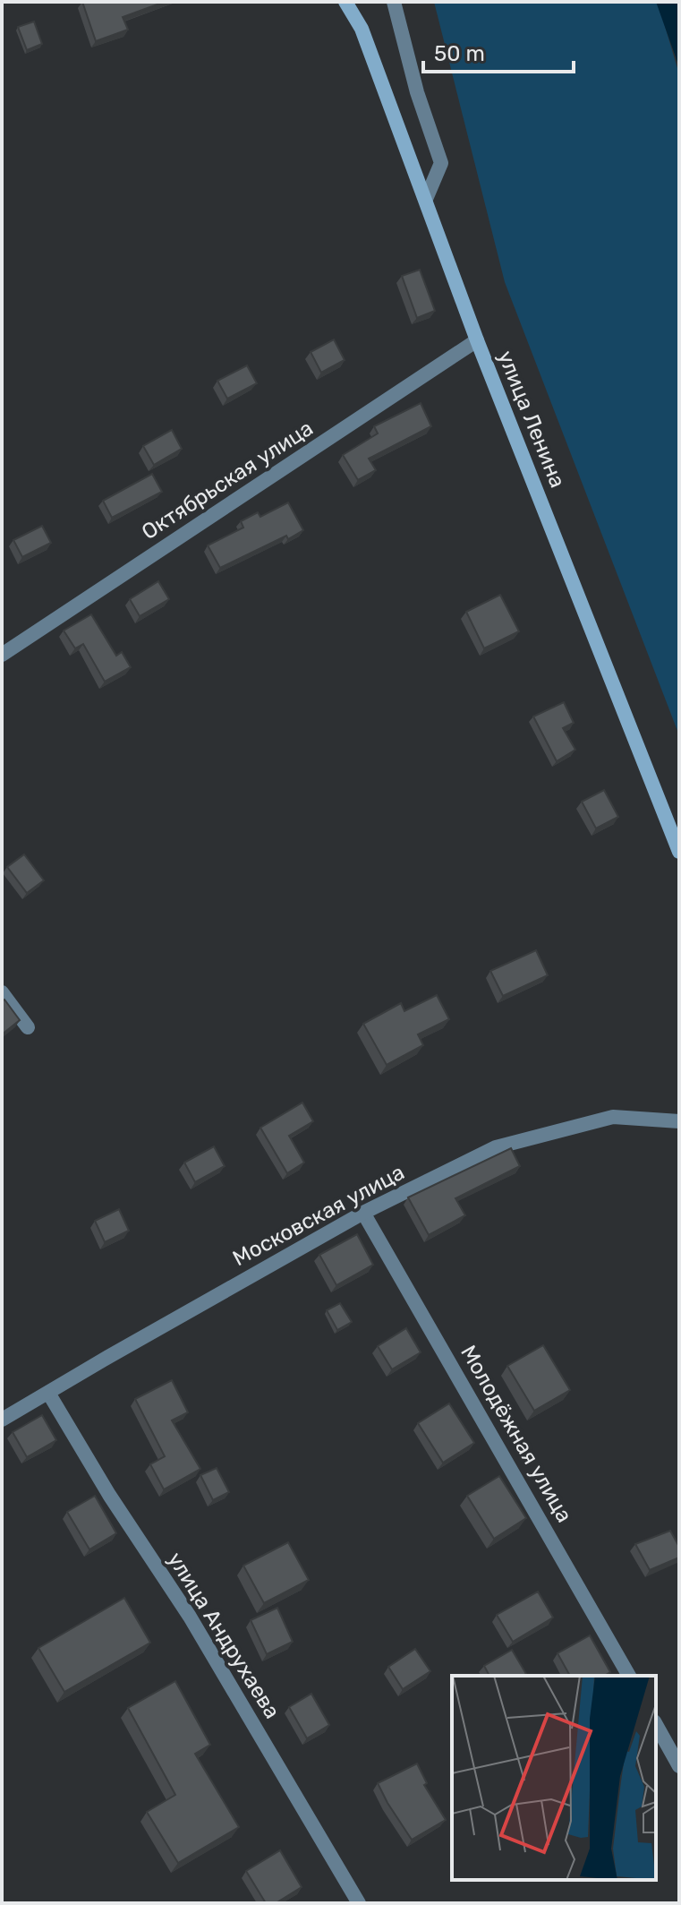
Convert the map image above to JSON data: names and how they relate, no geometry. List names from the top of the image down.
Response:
{
  "streets": {
    "street": [
      "улица Ленина",
      "Октябрьская улица",
      "Московская улица",
      "Молодёжная улица",
      "улица Андрухаева"
    ]
  },
  "crossings": [
    ["улица Ленина", "Октябрьская улица"],
    ["Московская улица", "Молодёжная улица"],
    ["Московская улица", "улица Андрухаева"]
  ],
  "scale_bar": "50 m"
}
